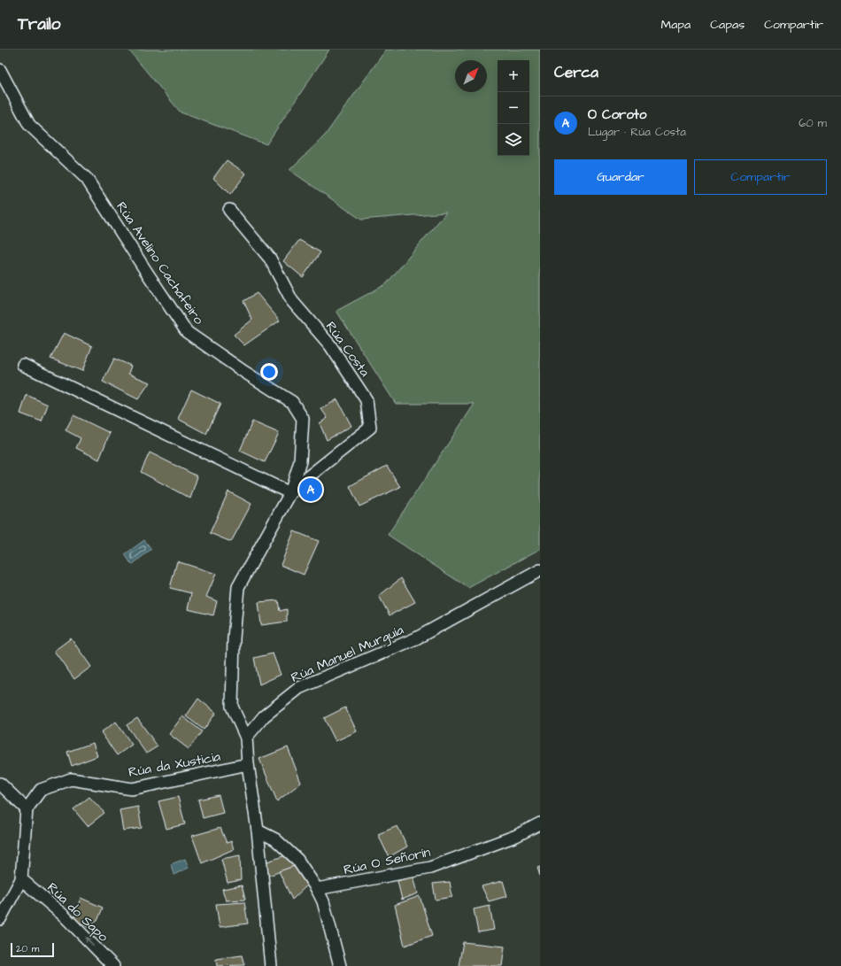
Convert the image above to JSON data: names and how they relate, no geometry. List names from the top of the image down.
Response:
{
  "streets": {
    "street": [
      "Rúa Avelino Cachafeiro",
      "Rúa Costa",
      "Rúa Manuel Murguía",
      "Rúa da Xusticia",
      "Rúa O Señorín",
      "Rúa do Sapo"
    ]
  },
  "crossings": [
    ["Rúa Avelino Cachafeiro", "Rúa Costa"],
    ["Rúa Avelino Cachafeiro", "Rúa Manuel Murguía"]
  ],
  "one_way": ["Rúa do Sapo"],
  "scale_bar": "20 m",
  "north": "top right",
  "page": {
    "header": "Trailo",
    "nav": ["Mapa", "Capas", "Compartir"],
    "heading": "Cerca",
    "map_buttons": ["+", "−"],
    "list": [
      {
        "mark": "A",
        "name": "O Coroto",
        "note": "Lugar · Rúa Costa",
        "value": "60 m"
      }
    ],
    "buttons": ["Guardar", "Compartir"],
    "pins": "A",
    "scale": "20 m"
  }
}
